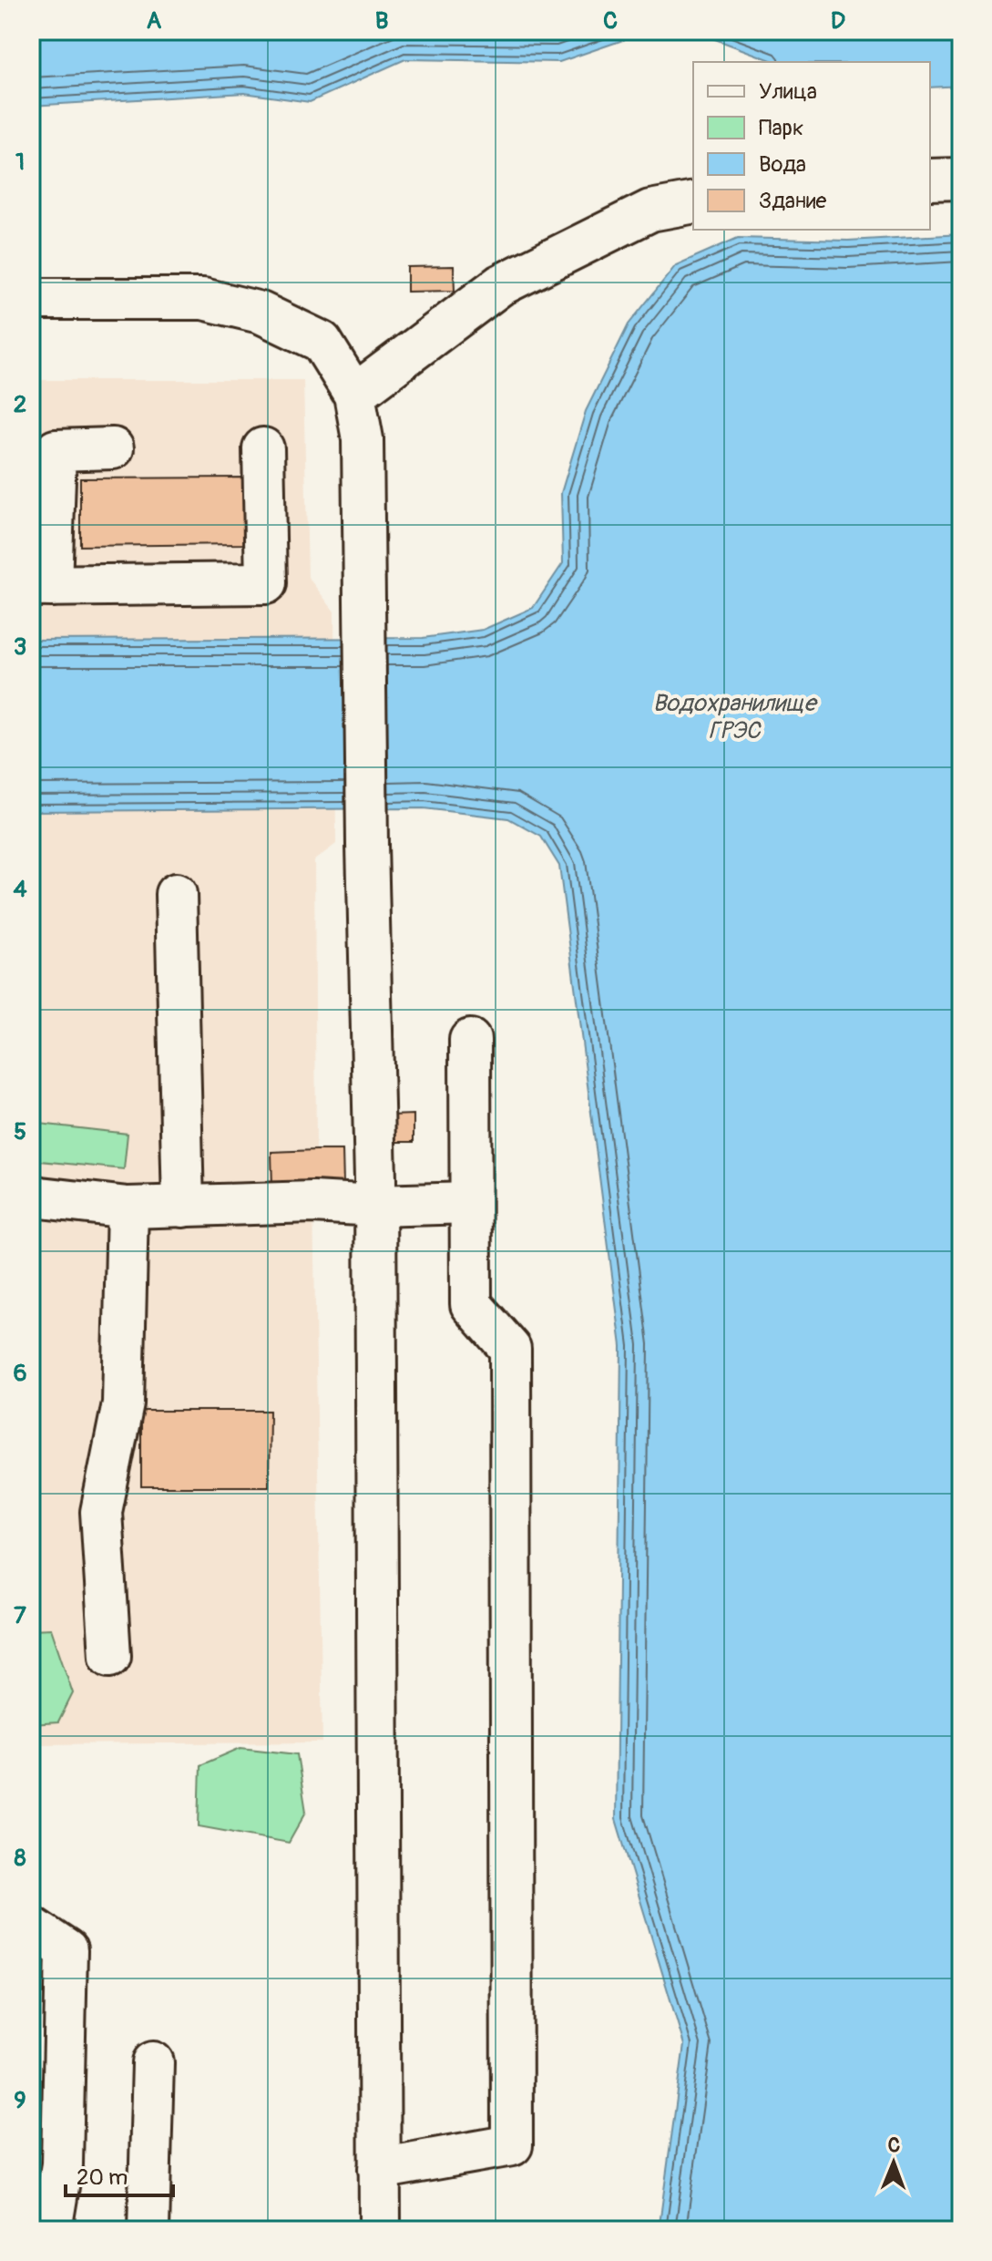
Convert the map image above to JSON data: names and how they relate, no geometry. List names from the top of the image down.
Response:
{
  "water": ["Водохранилище ГРЭС"],
  "legend": [
    "Улица",
    "Парк",
    "Вода",
    "Здание"
  ],
  "scale_bar": "20 m",
  "north": "top",
  "grid": {
    "columns": [
      "A",
      "B",
      "C",
      "D"
    ],
    "rows": [
      "1",
      "2",
      "3",
      "4",
      "5",
      "6",
      "7",
      "8",
      "9"
    ]
  }
}
